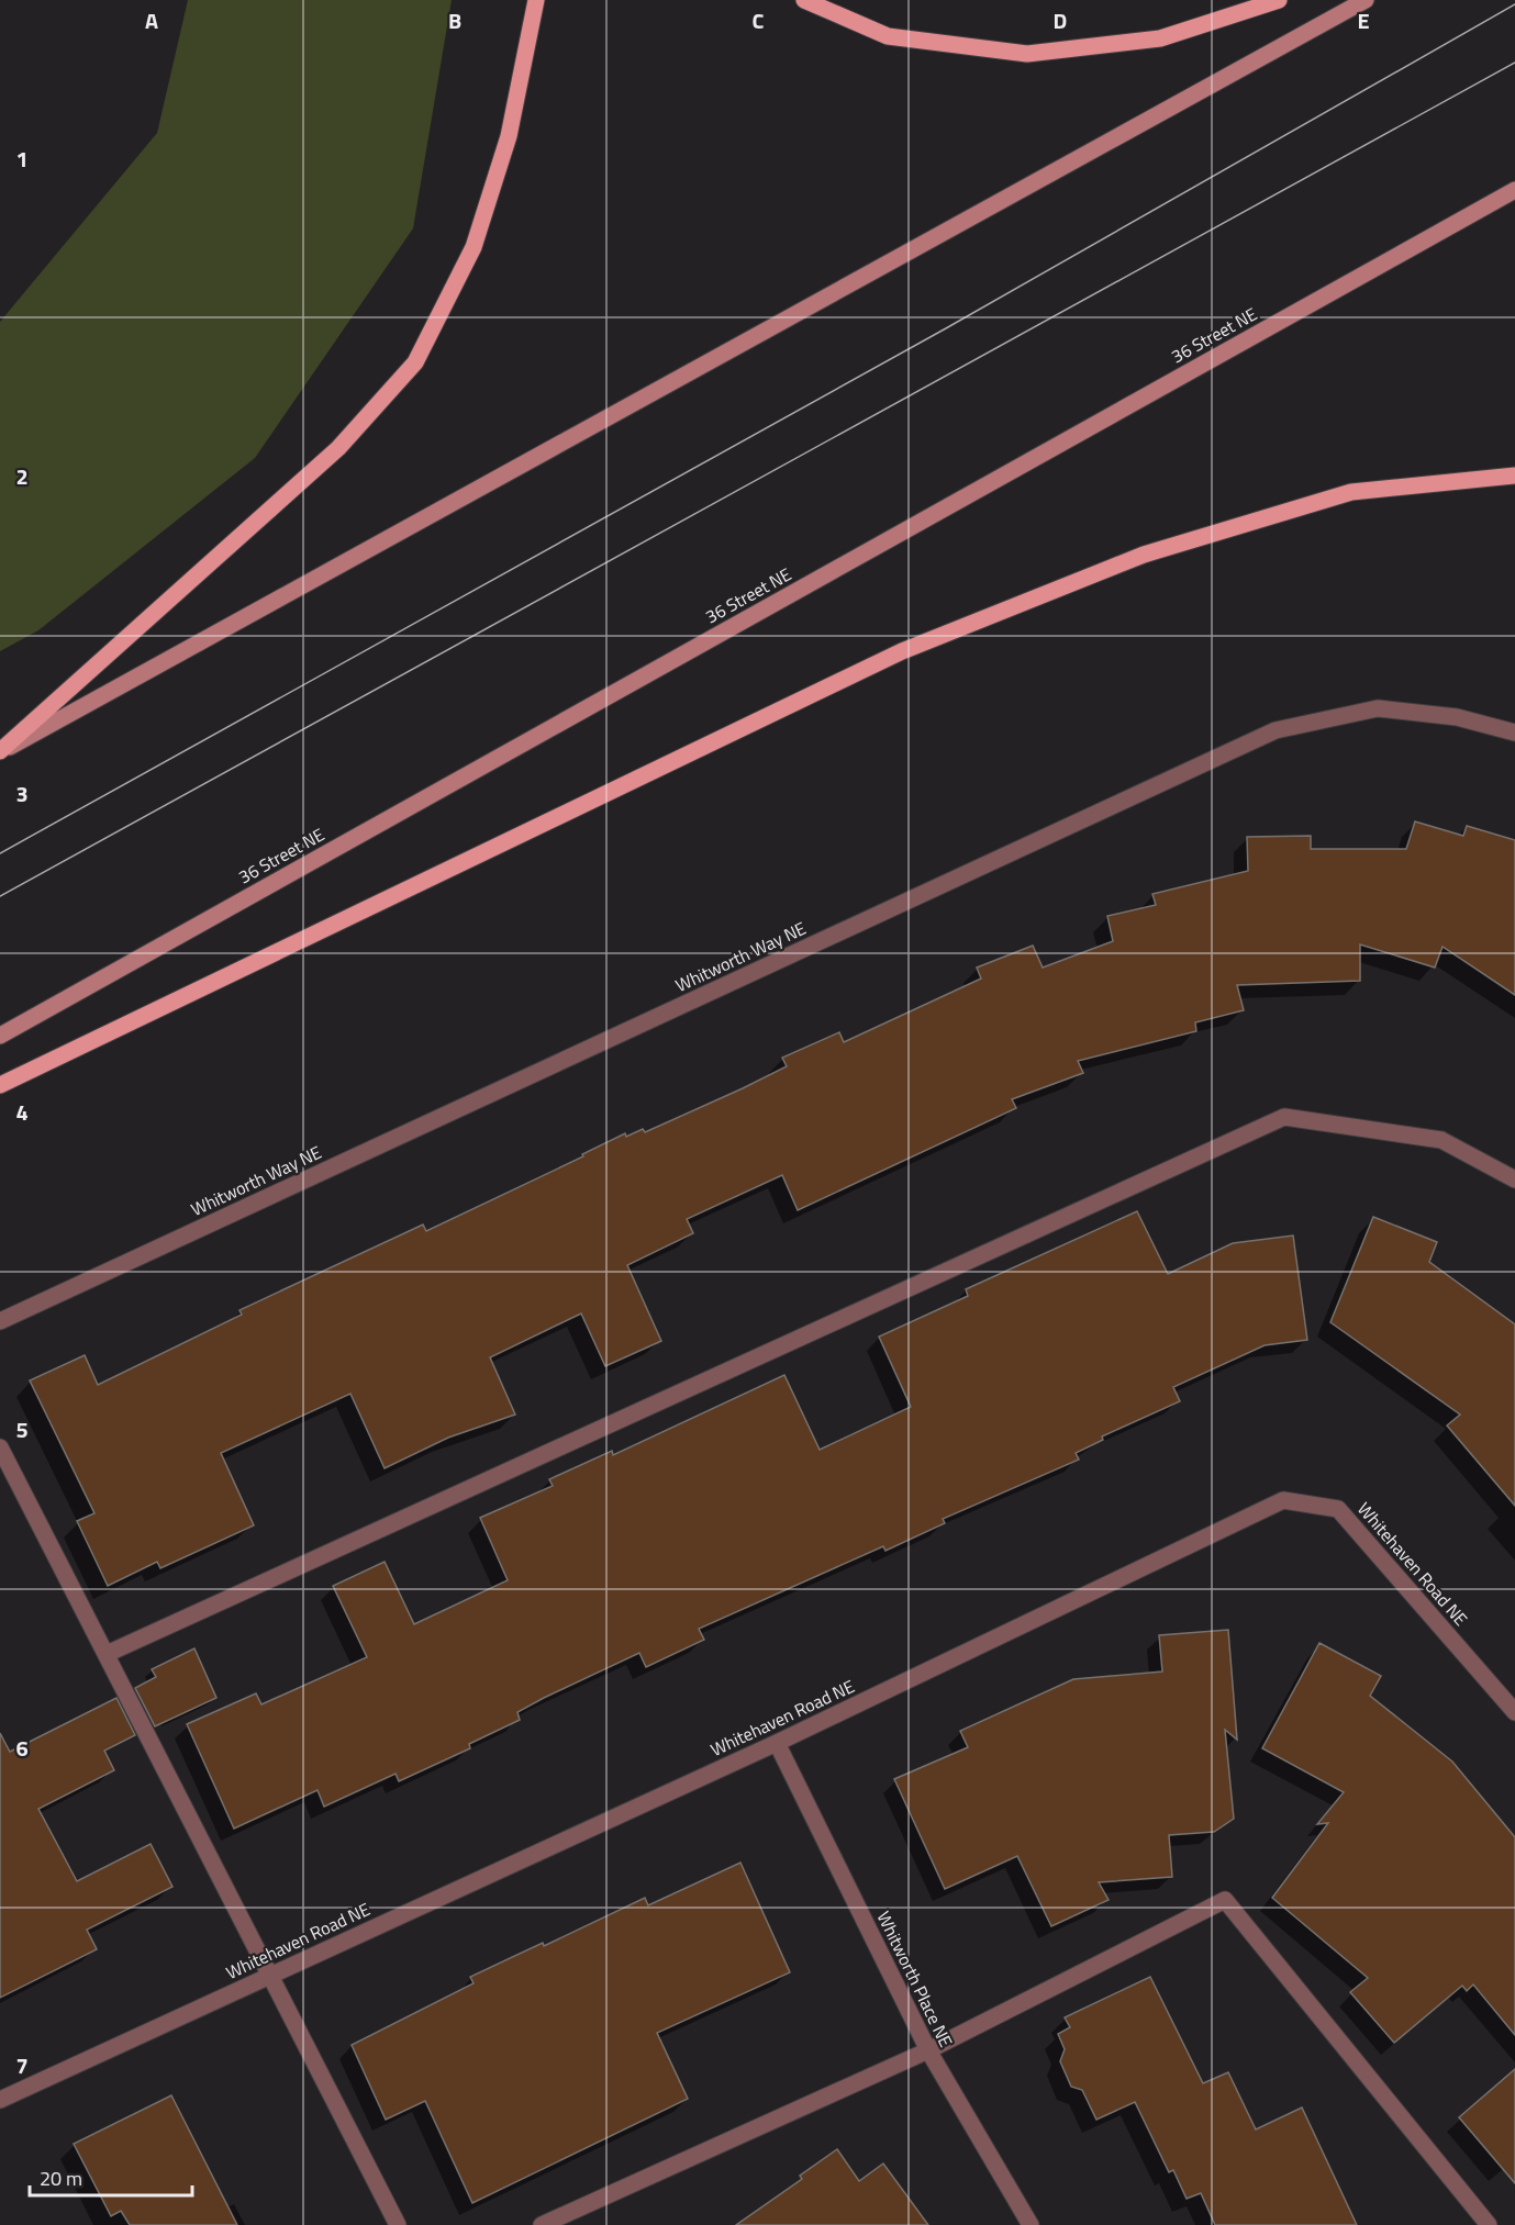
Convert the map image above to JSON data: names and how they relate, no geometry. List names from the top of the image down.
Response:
{
  "streets": {
    "main road": ["36 Street NE"],
    "street": ["Whitworth Way NE", "Whitehaven Road NE", "Whitworth Place NE"]
  },
  "crossings": [
    ["Whitehaven Road NE", "Whitworth Place NE"]
  ],
  "scale_bar": "20 m",
  "grid": {
    "columns": [
      "A",
      "B",
      "C",
      "D",
      "E"
    ],
    "rows": [
      "1",
      "2",
      "3",
      "4",
      "5",
      "6",
      "7"
    ]
  }
}
